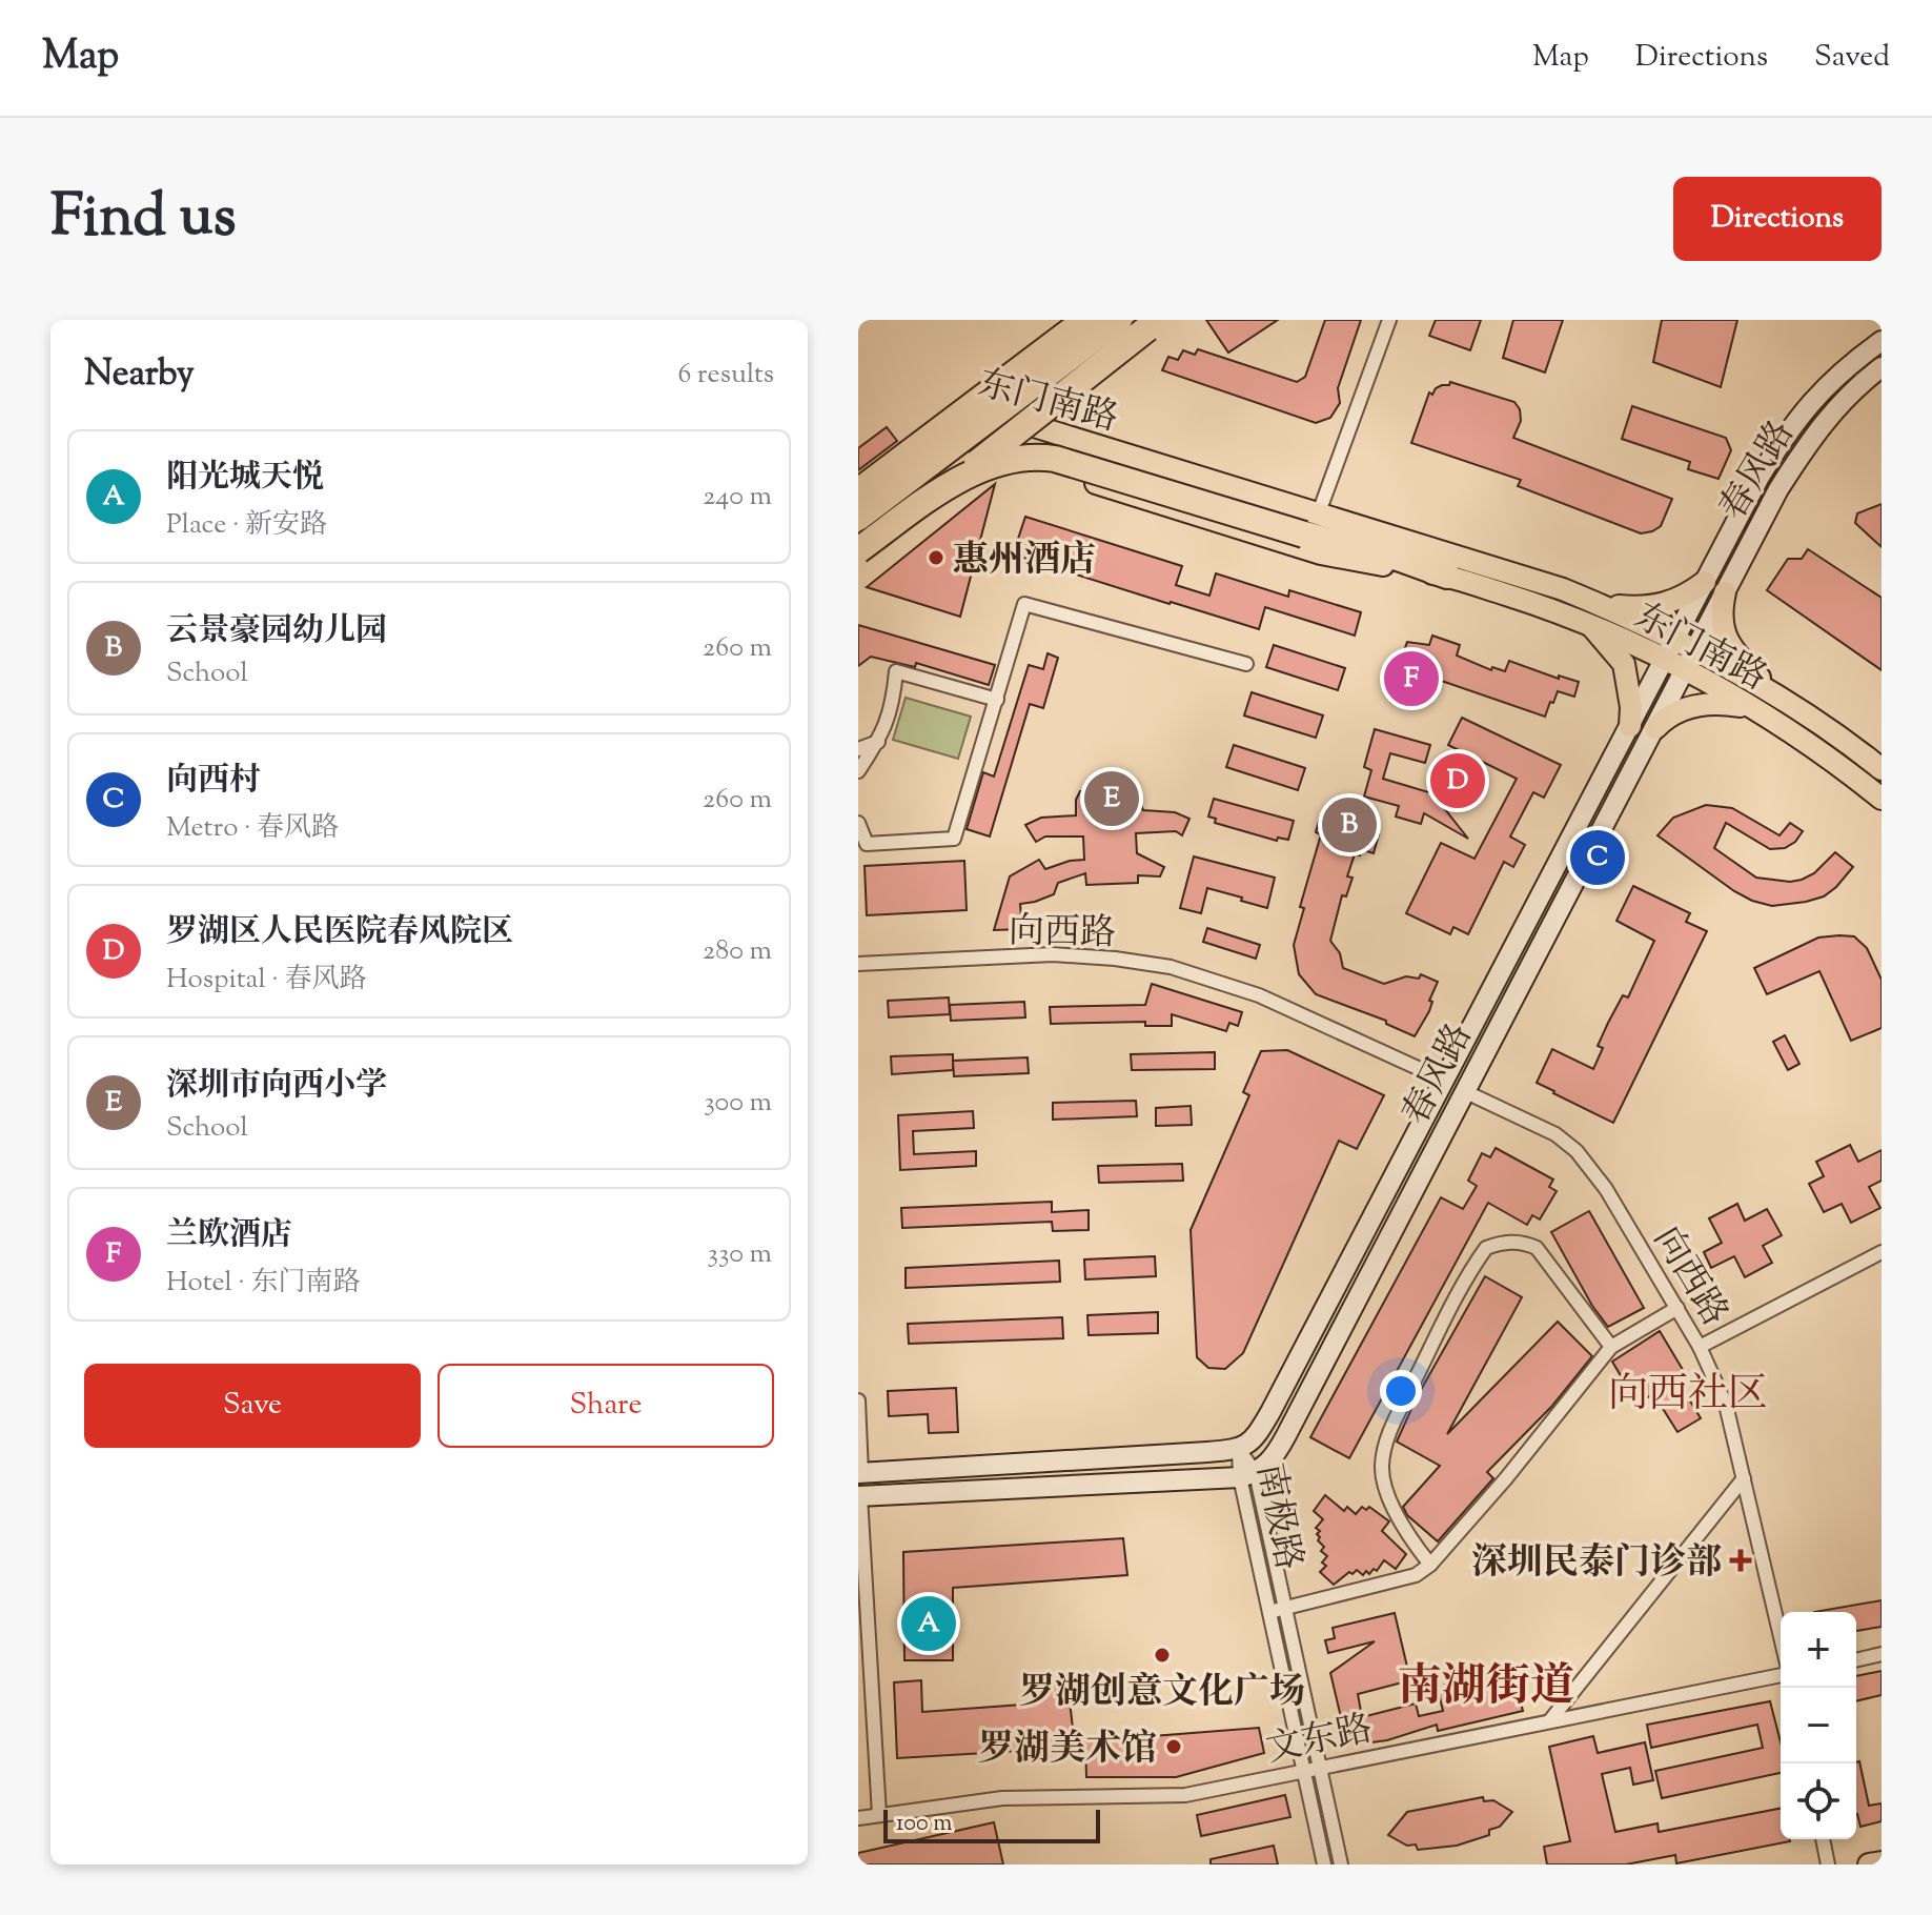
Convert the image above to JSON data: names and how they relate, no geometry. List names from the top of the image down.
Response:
{
  "streets": {
    "main road": ["东门南路"],
    "street": [
      "春风路",
      "向西路",
      "南极路",
      "文东路"
    ]
  },
  "crossings": [
    ["东门南路", "春风路"],
    ["春风路", "向西路"],
    ["春风路", "南极路"],
    ["南极路", "文东路"]
  ],
  "districts": ["向西社区", "南湖街道"],
  "places": {
    "other": ["惠州酒店", "罗湖创意文化广场", "罗湖美术馆"],
    "health": ["深圳民泰门诊部"]
  },
  "scale_bar": "100 m",
  "page": {
    "header": "Map",
    "nav": ["Map", "Directions", "Saved"],
    "title": "Find us",
    "buttons": [
      "Directions",
      ["Save", "Share"]
    ],
    "heading": ["Nearby", "6 results"],
    "list": [
      {
        "mark": "A",
        "name": "阳光城天悦",
        "note": "Place · 新安路",
        "value": "240 m"
      },
      {
        "mark": "B",
        "name": "云景豪园幼儿园",
        "note": "School",
        "value": "260 m"
      },
      {
        "mark": "C",
        "name": "向西村",
        "note": "Metro · 春风路",
        "value": "260 m"
      },
      {
        "mark": "D",
        "name": "罗湖区人民医院春风院区",
        "note": "Hospital · 春风路",
        "value": "280 m"
      },
      {
        "mark": "E",
        "name": "深圳市向西小学",
        "note": "School",
        "value": "300 m"
      },
      {
        "mark": "F",
        "name": "兰欧酒店",
        "note": "Hotel · 东门南路",
        "value": "330 m"
      }
    ],
    "pins": [
      "F",
      "D",
      "E",
      "B",
      "C",
      "A"
    ],
    "map_buttons": ["+", "−"],
    "scale": "100 m"
  }
}
